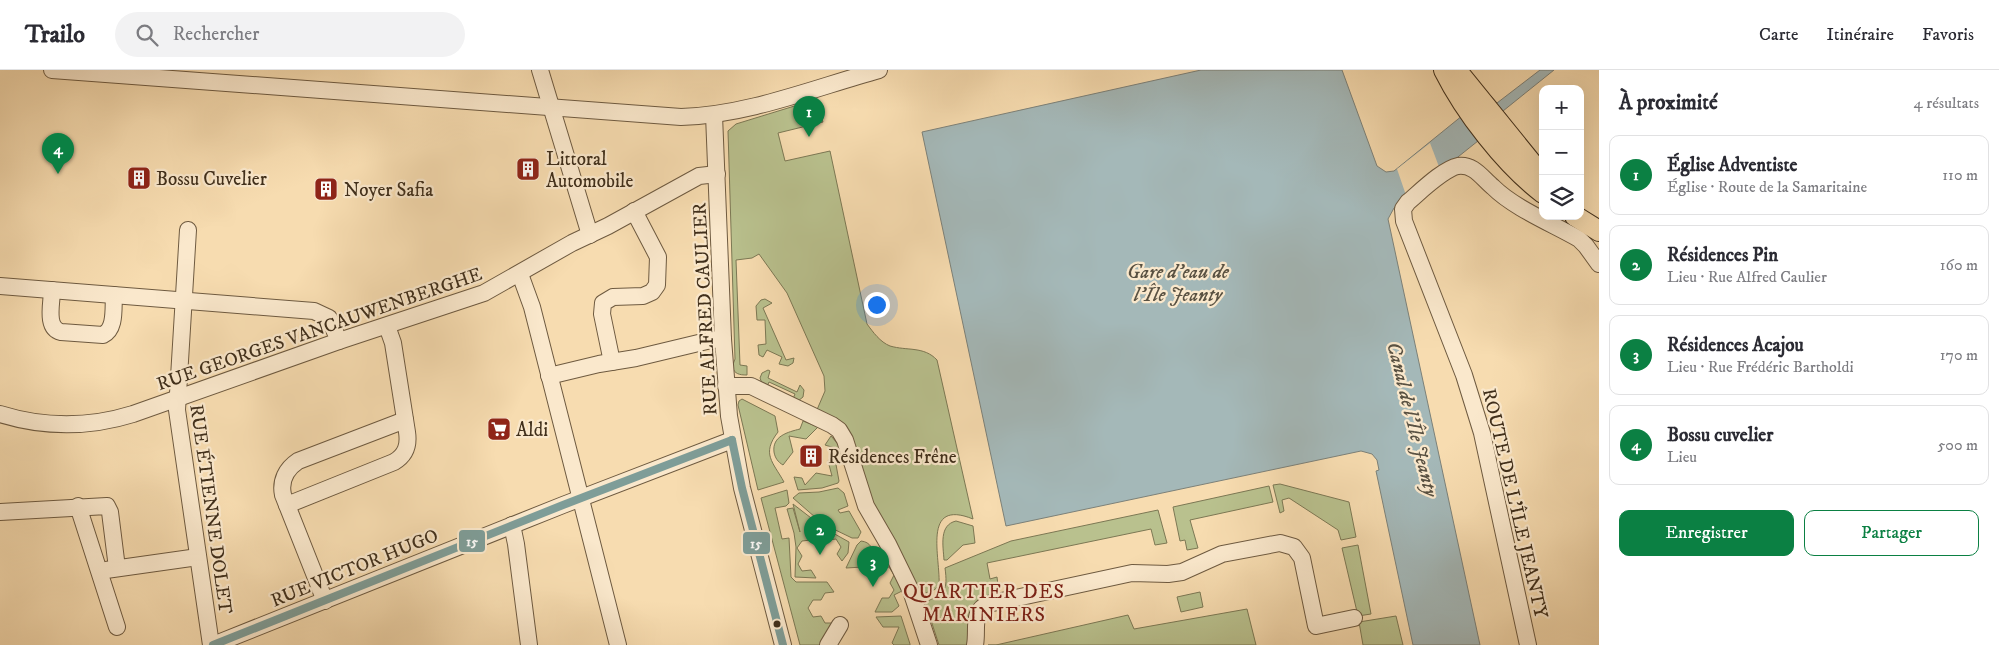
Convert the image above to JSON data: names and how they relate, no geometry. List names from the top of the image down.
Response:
{
  "streets": {
    "street": [
      "RUE ALFRED CAULIER",
      "RUE GEORGES VANCAUWENBERGHE",
      "ROUTE DE L'ÎLE JEANTY",
      "RUE ÉTIENNE DOLET",
      "RUE VICTOR HUGO"
    ]
  },
  "crossings": [
    ["RUE ALFRED CAULIER", "RUE GEORGES VANCAUWENBERGHE"],
    ["RUE ALFRED CAULIER", "RUE VICTOR HUGO"],
    ["RUE GEORGES VANCAUWENBERGHE", "RUE ÉTIENNE DOLET"],
    ["RUE ÉTIENNE DOLET", "RUE VICTOR HUGO"]
  ],
  "districts": ["QUARTIER DES MARINIERS"],
  "water": ["Gare d'eau de l'Île Jeanty", "Canal de l'Île Jeanty"],
  "places": {
    "building": [
      "Littoral Automobile",
      "Bossu Cuvelier",
      "Noyer Safia",
      "Résidences Frêne"
    ],
    "supermarket": ["Aldi"]
  },
  "lines": ["transit line 15"],
  "page": {
    "header": "Trailo",
    "search": "Rechercher",
    "nav": ["Carte", "Itinéraire", "Favoris"],
    "heading": ["À proximité", "4 résultats"],
    "map_buttons": ["+", "−"],
    "pins": [
      "1",
      "4",
      "2",
      "3"
    ],
    "list": [
      {
        "mark": "1",
        "name": "Église Adventiste",
        "note": "Église · Route de la Samaritaine",
        "value": "110 m"
      },
      {
        "mark": "2",
        "name": "Résidences Pin",
        "note": "Lieu · Rue Alfred Caulier",
        "value": "160 m"
      },
      {
        "mark": "3",
        "name": "Résidences Acajou",
        "note": "Lieu · Rue Frédéric Bartholdi",
        "value": "170 m"
      },
      {
        "mark": "4",
        "name": "Bossu cuvelier",
        "note": "Lieu",
        "value": "500 m"
      }
    ],
    "buttons": ["Enregistrer", "Partager"]
  }
}
